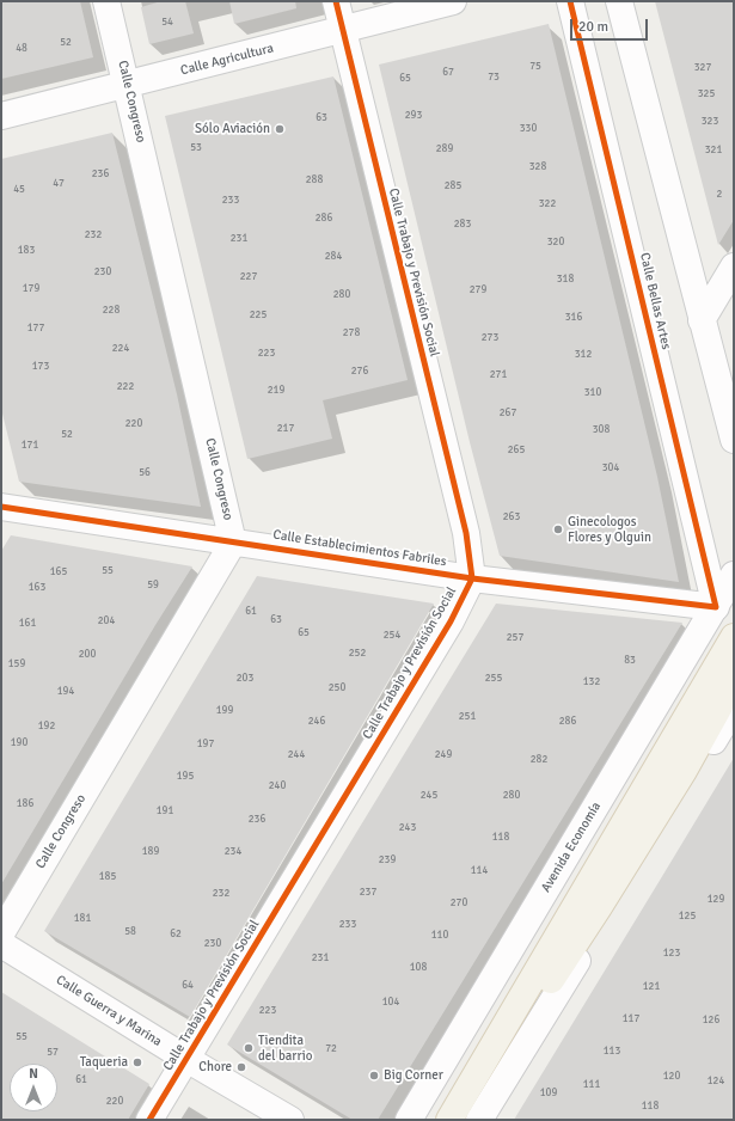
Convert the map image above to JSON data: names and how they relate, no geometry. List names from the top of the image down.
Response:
{
  "streets": {
    "street": [
      "Calle Agricultura",
      "Calle Congreso",
      "Calle Trabajo y Previsión Social",
      "Calle Bellas Artes",
      "Calle Establecimientos Fabriles",
      "Avenida Economía",
      "Calle Guerra y Marina"
    ]
  },
  "crossings": [
    ["Calle Agricultura", "Calle Congreso"],
    ["Calle Agricultura", "Calle Trabajo y Previsión Social"],
    ["Calle Congreso", "Calle Establecimientos Fabriles"],
    ["Calle Trabajo y Previsión Social", "Calle Establecimientos Fabriles"],
    ["Calle Trabajo y Previsión Social", "Calle Guerra y Marina"],
    ["Calle Bellas Artes", "Calle Establecimientos Fabriles"],
    ["Calle Bellas Artes", "Avenida Economía"],
    ["Calle Establecimientos Fabriles", "Avenida Economía"]
  ],
  "places": [
    "Sólo Aviación",
    "Ginecologos Flores y Olguin",
    "Tiendita del barrio",
    "Taqueria",
    "Chore",
    "Big Corner"
  ],
  "house_numbers": [
    "54",
    "52",
    "48",
    "75",
    "327",
    "67",
    "73",
    "65",
    "325",
    "293",
    "63",
    "323",
    "330",
    "53",
    "289",
    "321",
    "328",
    "236",
    "288",
    "47",
    "285",
    "45",
    "2",
    "233",
    "322",
    "286",
    "283",
    "232",
    "231",
    "320",
    "183",
    "284",
    "230",
    "227",
    "318",
    "179",
    "279",
    "280",
    "228",
    "225",
    "316",
    "177",
    "278",
    "273",
    "224",
    "223",
    "312",
    "173",
    "276",
    "271",
    "222",
    "219",
    "310",
    "267",
    "220",
    "217",
    "308",
    "52",
    "171",
    "265",
    "304",
    "56",
    "263",
    "55",
    "165",
    "59",
    "163",
    "61",
    "63",
    "204",
    "161",
    "65",
    "254",
    "257",
    "252",
    "200",
    "83",
    "159",
    "203",
    "255",
    "132",
    "250",
    "194",
    "199",
    "251",
    "246",
    "286",
    "192",
    "190",
    "197",
    "244",
    "249",
    "282",
    "195",
    "240",
    "245",
    "280",
    "186",
    "191",
    "236",
    "243",
    "118",
    "189",
    "234",
    "239",
    "114",
    "185",
    "237",
    "232",
    "129",
    "270",
    "125",
    "181",
    "233",
    "58",
    "62",
    "110",
    "230",
    "123",
    "231",
    "108",
    "64",
    "121",
    "104",
    "223",
    "117",
    "126",
    "55",
    "72",
    "113",
    "57",
    "120",
    "61",
    "124",
    "111",
    "109",
    "220",
    "118"
  ],
  "scale_bar": "20 m",
  "north": "top"
}
